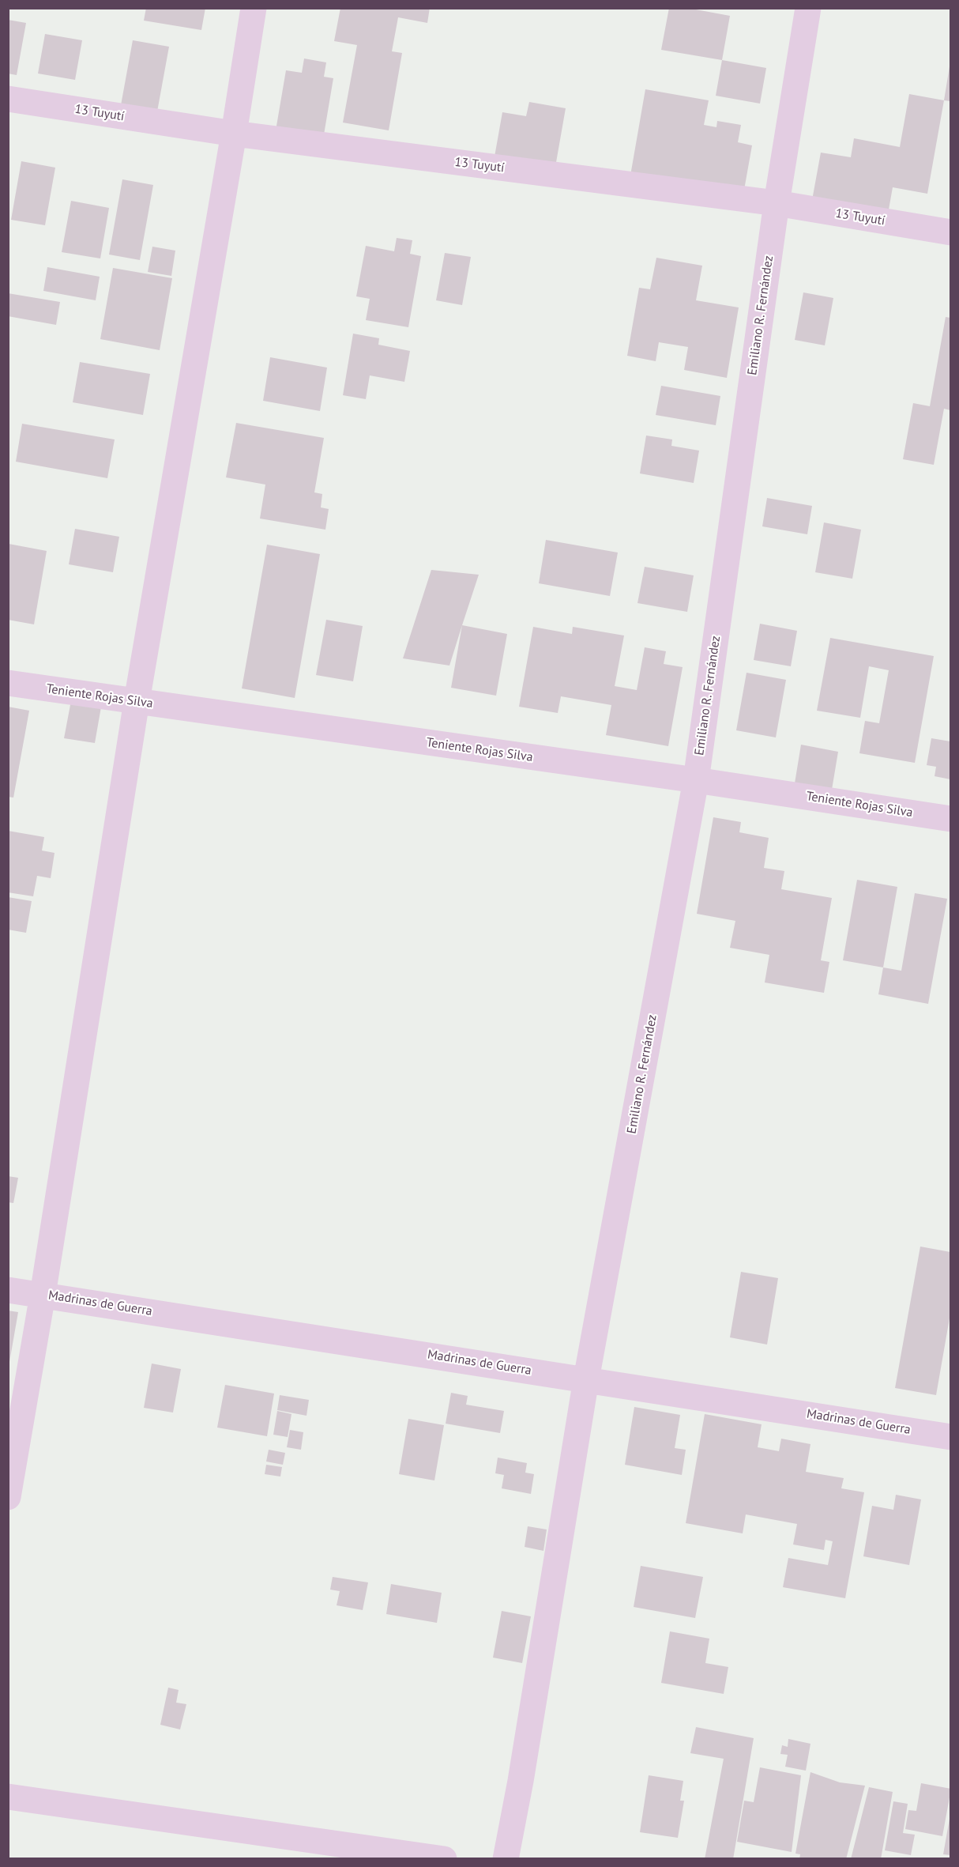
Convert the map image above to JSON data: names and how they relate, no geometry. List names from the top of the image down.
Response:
{
  "streets": {
    "street": [
      "13 Tuyutí",
      "Emiliano R. Fernández",
      "Teniente Rojas Silva",
      "Madrinas de Guerra"
    ]
  },
  "crossings": [
    ["13 Tuyutí", "Emiliano R. Fernández"],
    ["Emiliano R. Fernández", "Teniente Rojas Silva"],
    ["Emiliano R. Fernández", "Madrinas de Guerra"]
  ]
}
